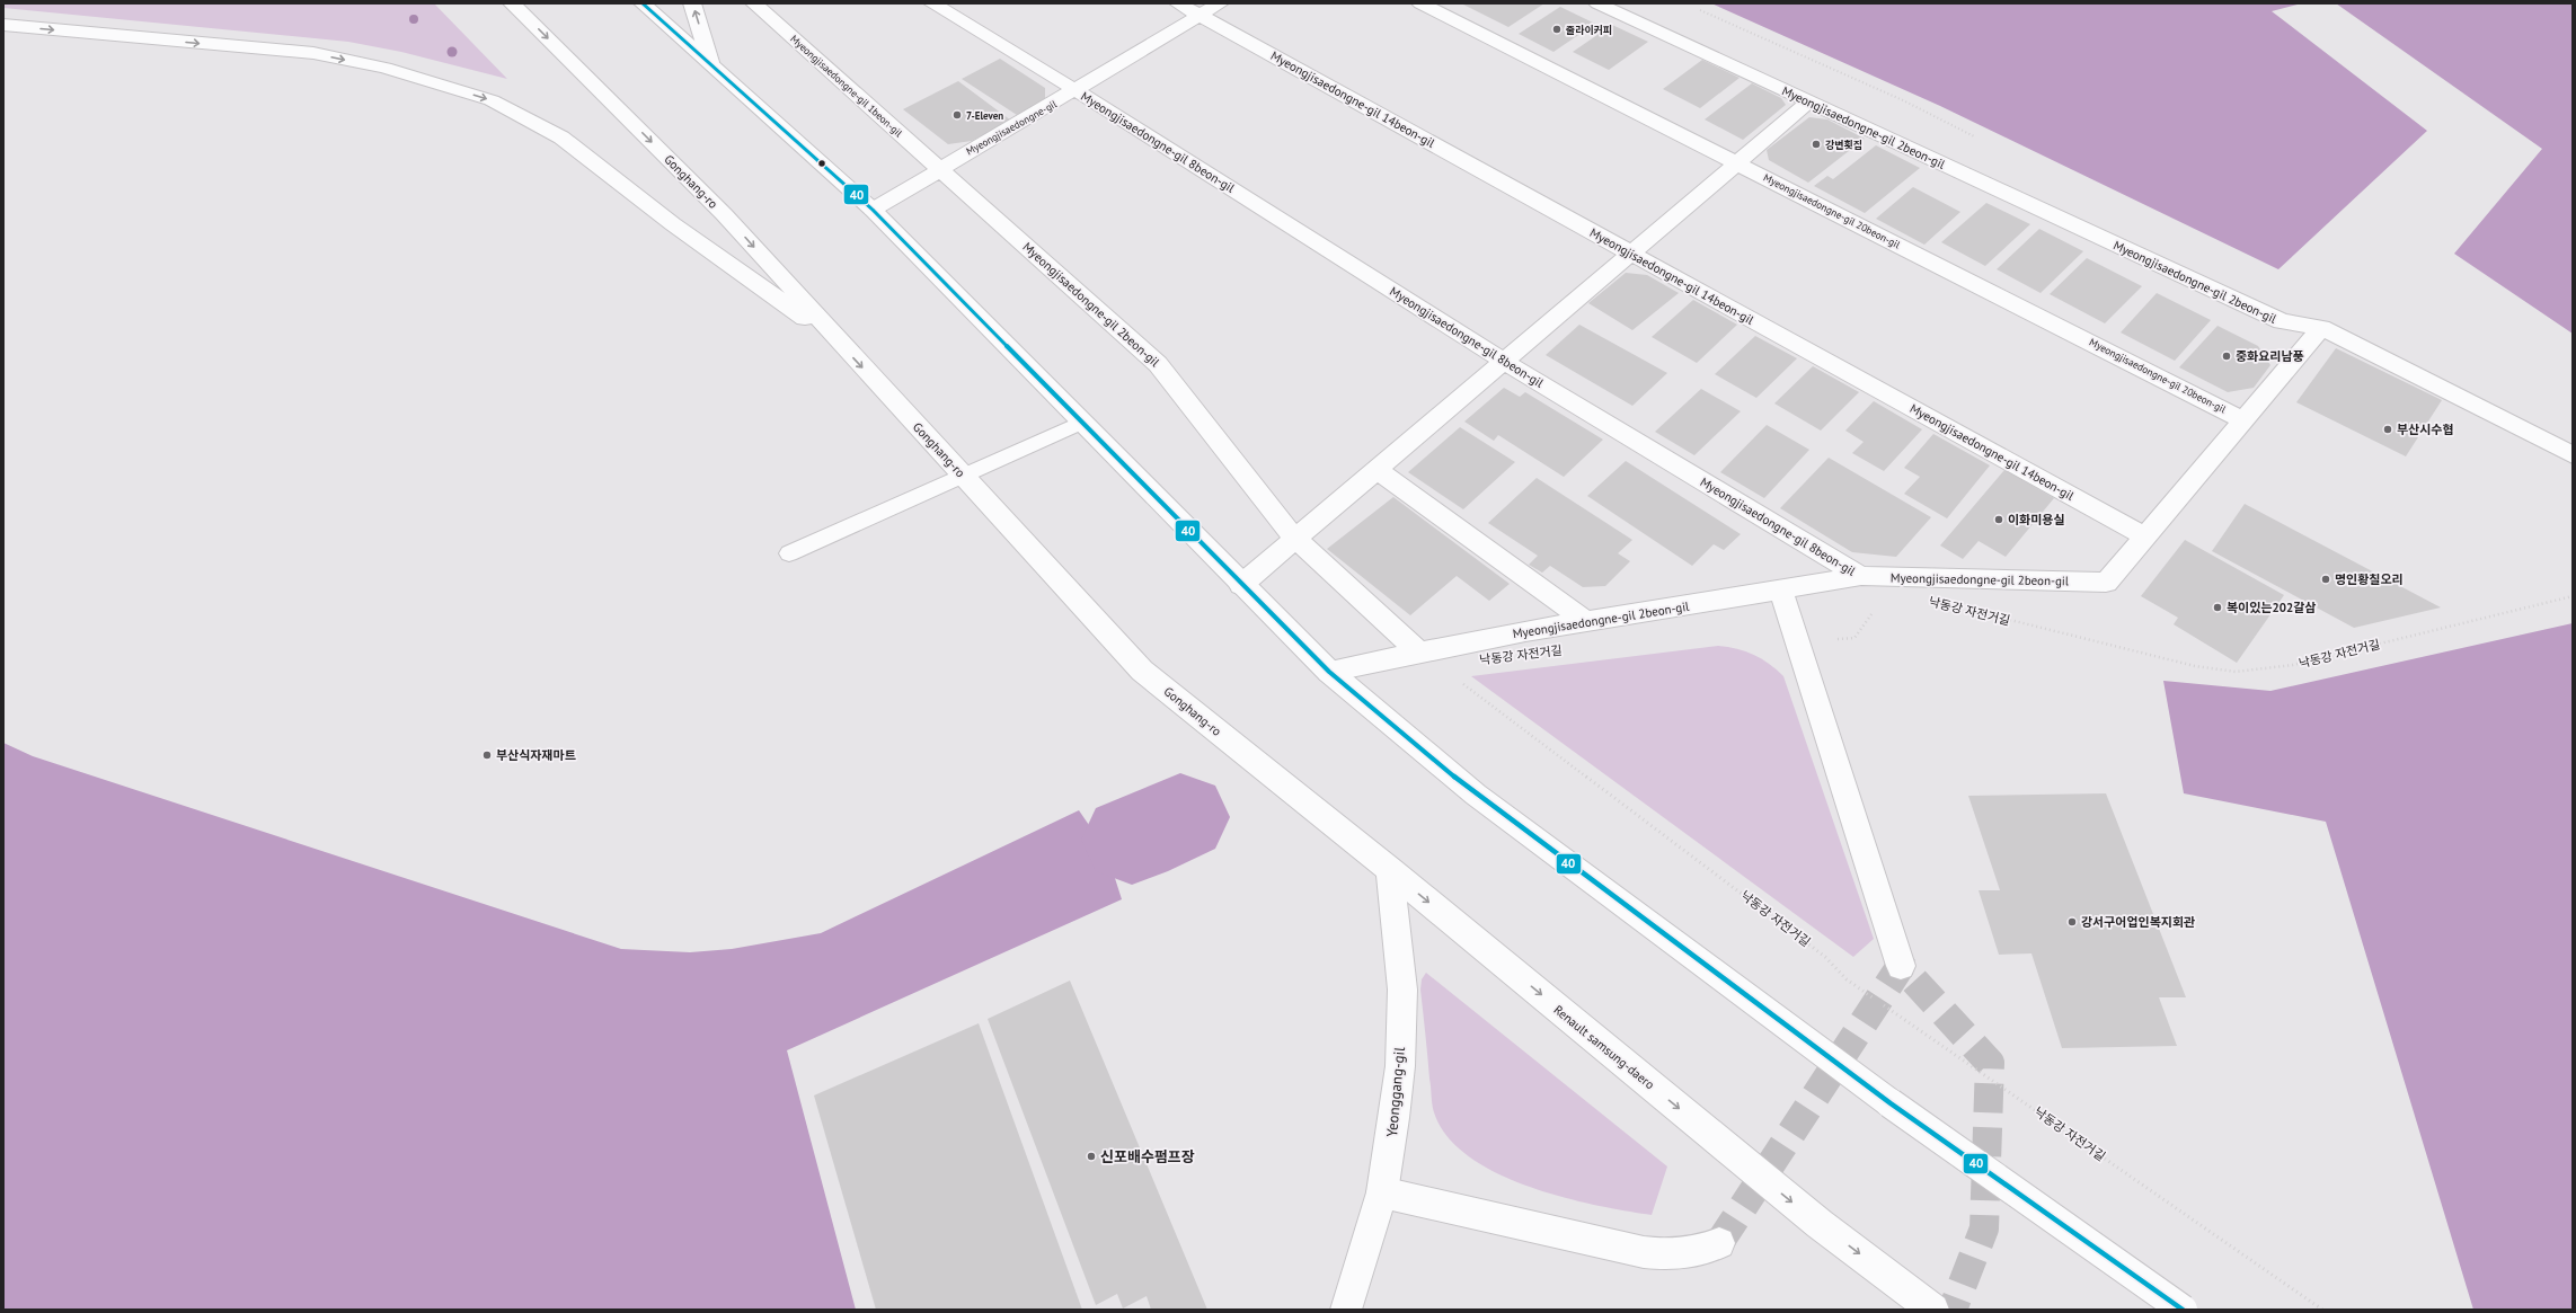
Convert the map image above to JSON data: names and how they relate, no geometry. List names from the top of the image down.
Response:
{
  "streets": {
    "street": [
      "Myeongjisaedongne-gil 1beon-gil",
      "Myeongjisaedongne-gil 14beon-gil",
      "Myeongjisaedongne-gil",
      "Myeongjisaedongne-gil 2beon-gil",
      "Myeongjisaedongne-gil 8beon-gil",
      "Gonghang-ro",
      "Myeongjisaedongne-gil 20beon-gil",
      "Renault samsung-daero",
      "Yeonggang-gil"
    ],
    "path": ["낙동강 자전거길"]
  },
  "crossings": [
    ["Myeongjisaedongne-gil 1beon-gil", "Myeongjisaedongne-gil"],
    ["Myeongjisaedongne-gil 1beon-gil", "Myeongjisaedongne-gil 2beon-gil"],
    ["Myeongjisaedongne-gil 14beon-gil", "Myeongjisaedongne-gil"],
    ["Myeongjisaedongne-gil 14beon-gil", "Myeongjisaedongne-gil 2beon-gil"],
    ["Myeongjisaedongne-gil", "Myeongjisaedongne-gil 2beon-gil"],
    ["Myeongjisaedongne-gil", "Myeongjisaedongne-gil 8beon-gil"],
    ["Myeongjisaedongne-gil 2beon-gil", "Myeongjisaedongne-gil 8beon-gil"],
    ["Myeongjisaedongne-gil 2beon-gil", "Myeongjisaedongne-gil 20beon-gil"],
    ["Gonghang-ro", "Renault samsung-daero"],
    ["Gonghang-ro", "Yeonggang-gil"],
    ["Renault samsung-daero", "Yeonggang-gil"]
  ],
  "places": [
    "줄라이커피",
    "7-Eleven",
    "강변횟집",
    "중화요리남풍",
    "부산시수협",
    "이화미용실",
    "명인황칠오리",
    "복이있는202갈삼",
    "부산식자재마트",
    "강서구어업인복지회관",
    "신포배수펌프장"
  ],
  "lines": ["transit line 40"]
}
